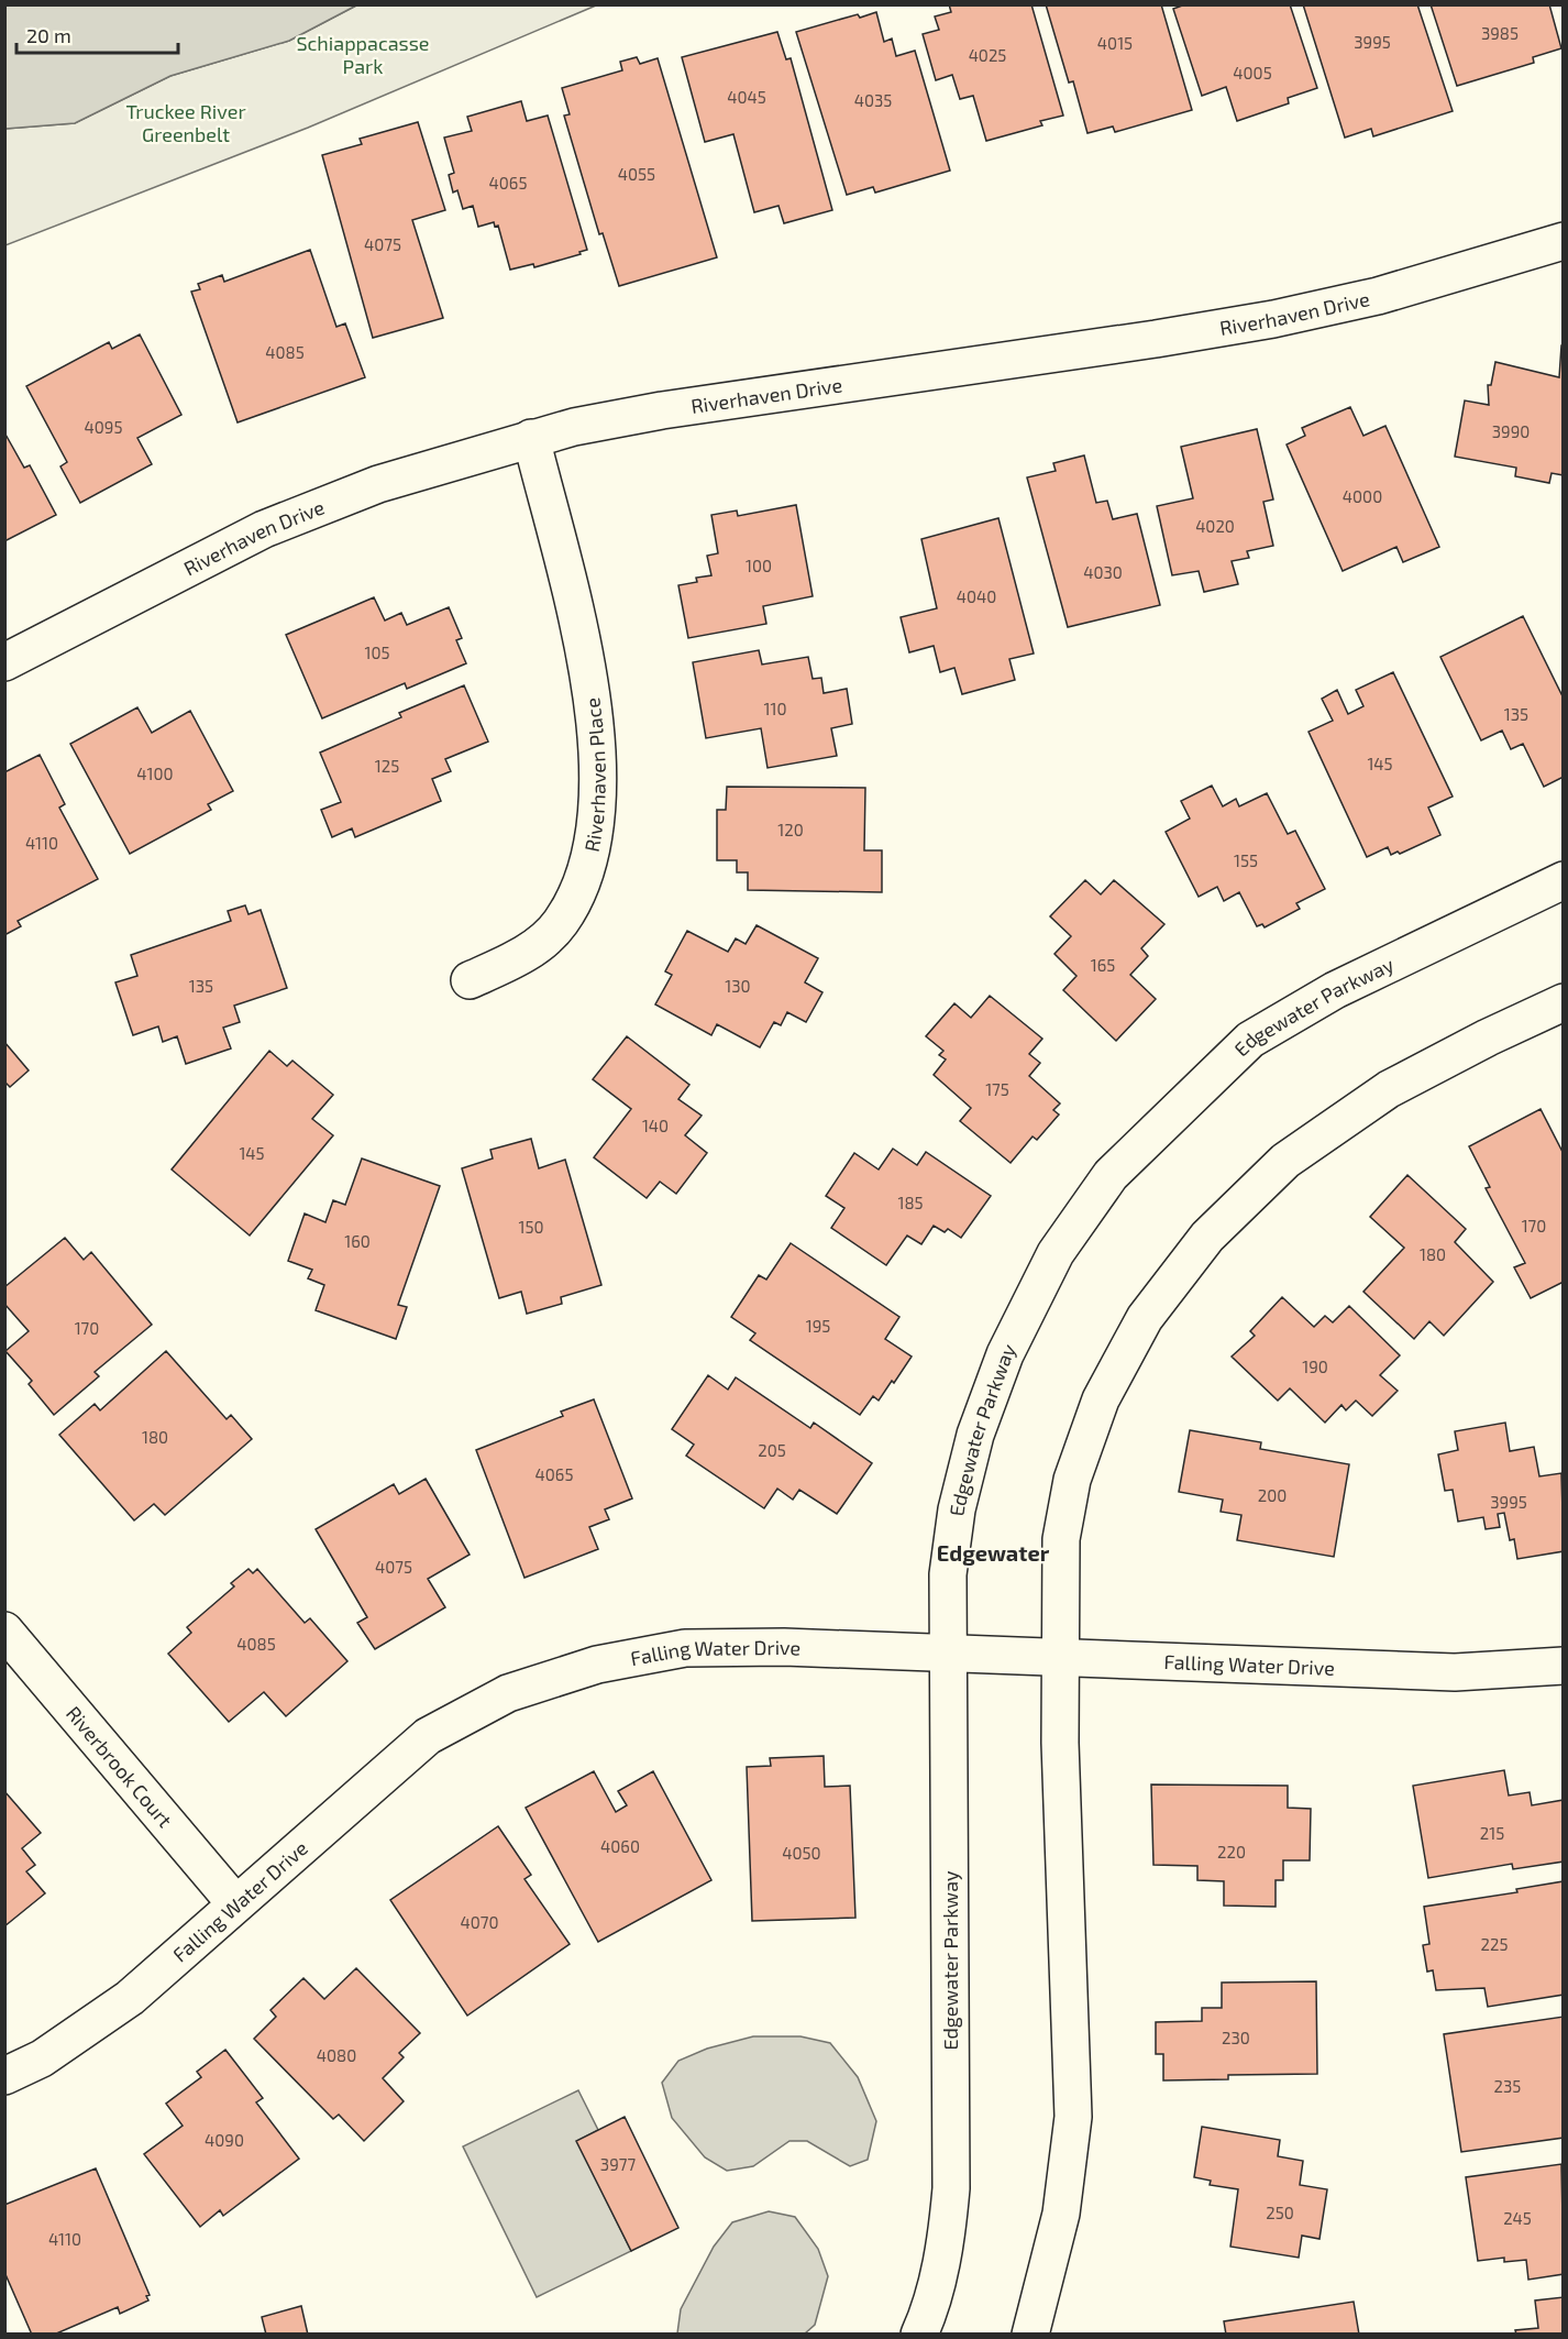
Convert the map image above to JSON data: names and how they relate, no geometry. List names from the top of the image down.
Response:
{
  "streets": {
    "street": [
      "Riverhaven Drive",
      "Riverhaven Place",
      "Edgewater Parkway",
      "Falling Water Drive",
      "Riverbrook Court"
    ]
  },
  "crossings": [
    ["Riverhaven Drive", "Riverhaven Place"],
    ["Edgewater Parkway", "Falling Water Drive"],
    ["Falling Water Drive", "Riverbrook Court"]
  ],
  "districts": ["Edgewater"],
  "parks": ["Schiappacasse Park", "Truckee River Greenbelt"],
  "house_numbers": [
    "3985",
    "3995",
    "4015",
    "4025",
    "4005",
    "4045",
    "4035",
    "4055",
    "4065",
    "4075",
    "4085",
    "4095",
    "3990",
    "4000",
    "4020",
    "100",
    "4030",
    "4040",
    "105",
    "110",
    "135",
    "145",
    "125",
    "4100",
    "120",
    "4110",
    "155",
    "165",
    "135",
    "130",
    "175",
    "140",
    "145",
    "185",
    "170",
    "150",
    "160",
    "180",
    "195",
    "170",
    "190",
    "180",
    "205",
    "4065",
    "200",
    "3995",
    "4075",
    "4085",
    "215",
    "4060",
    "220",
    "4050",
    "4070",
    "225",
    "230",
    "4080",
    "235",
    "4090",
    "3977",
    "250",
    "245",
    "4110"
  ],
  "scale_bar": "20 m"
}
